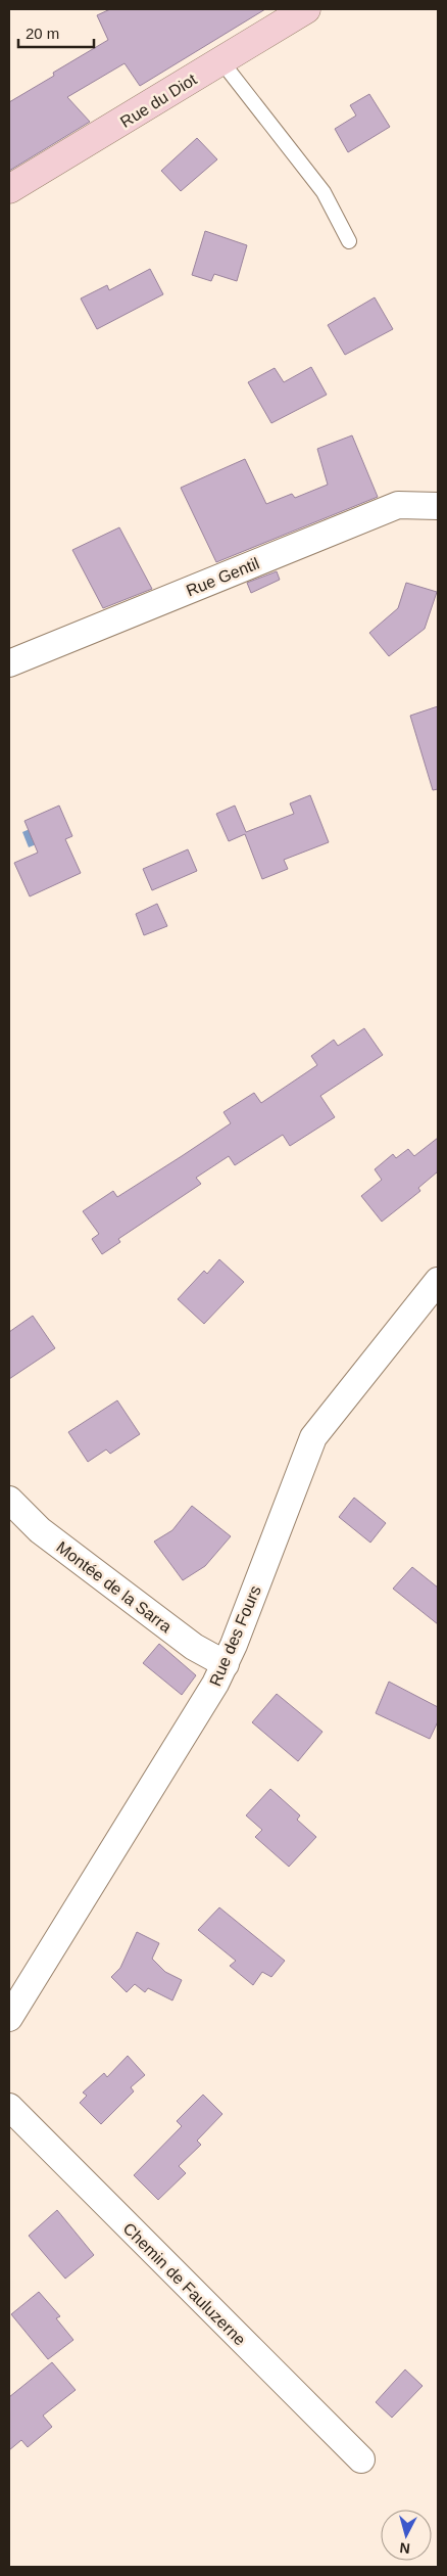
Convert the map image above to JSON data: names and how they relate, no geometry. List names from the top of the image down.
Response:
{
  "streets": {
    "street": [
      "Rue du Diot",
      "Rue Gentil",
      "Montée de la Sarra",
      "Rue des Fours",
      "Chemin de Fauluzerne"
    ]
  },
  "crossings": [
    ["Montée de la Sarra", "Rue des Fours"]
  ],
  "scale_bar": "20 m",
  "north": "bottom"
}
